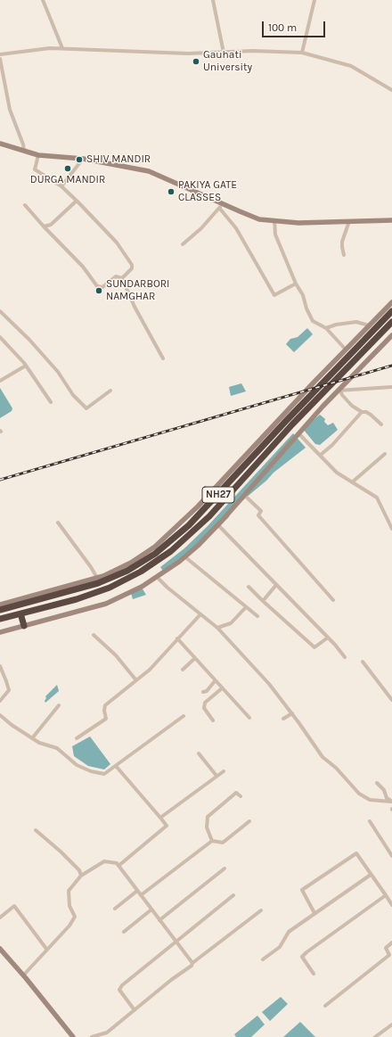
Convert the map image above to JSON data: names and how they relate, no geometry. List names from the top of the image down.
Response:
{
  "streets": {
    "highway": ["NH27"]
  },
  "places": [
    "Gauhati University",
    "SHIV MANDIR",
    "DURGA MANDIR",
    "PAKIYA GATE CLASSES",
    "SUNDARBORI NAMGHAR"
  ],
  "scale_bar": "100 m"
}
